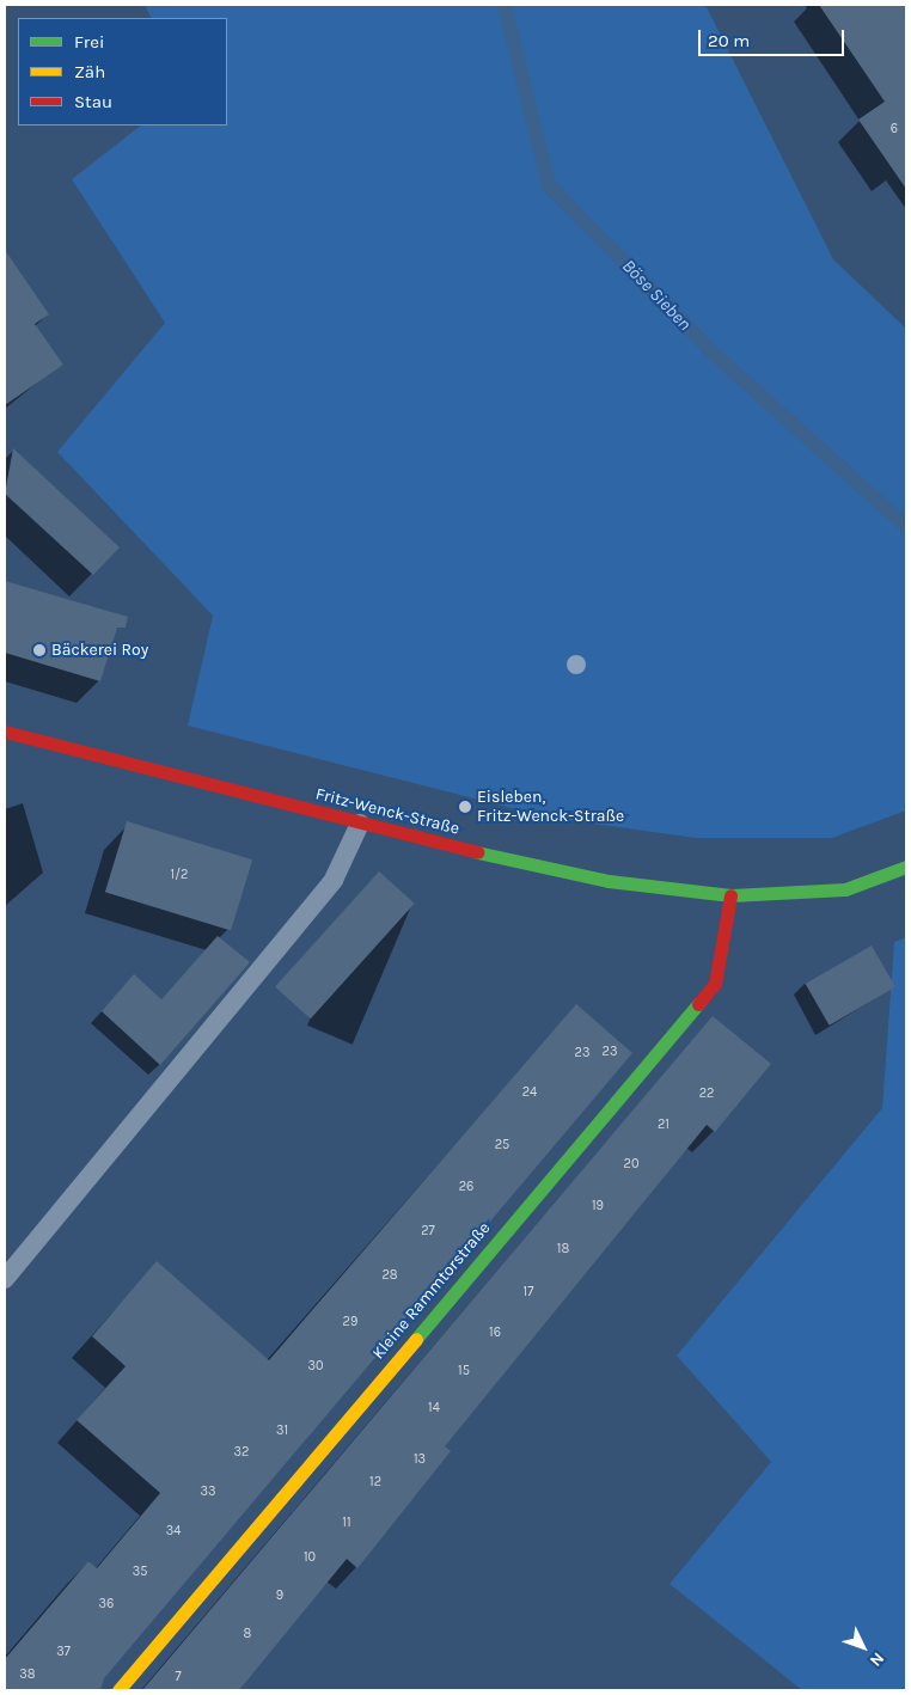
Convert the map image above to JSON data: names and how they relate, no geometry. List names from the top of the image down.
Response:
{
  "streets": {
    "street": ["Fritz-Wenck-Straße", "Kleine Rammtorstraße"]
  },
  "crossings": [
    ["Fritz-Wenck-Straße", "Kleine Rammtorstraße"]
  ],
  "water": ["Böse Sieben"],
  "places": ["Bäckerei Roy", "Eisleben, Fritz-Wenck-Straße"],
  "house_numbers": [
    "6",
    "1/2",
    "23",
    "23",
    "24",
    "22",
    "21",
    "25",
    "20",
    "26",
    "19",
    "27",
    "18",
    "28",
    "17",
    "29",
    "16",
    "30",
    "15",
    "14",
    "31",
    "32",
    "13",
    "12",
    "33",
    "11",
    "34",
    "10",
    "35",
    "9",
    "36",
    "8",
    "37",
    "38",
    "7"
  ],
  "legend": ["Frei", "Zäh", "Stau"],
  "scale_bar": "20 m",
  "north": "bottom right"
}
